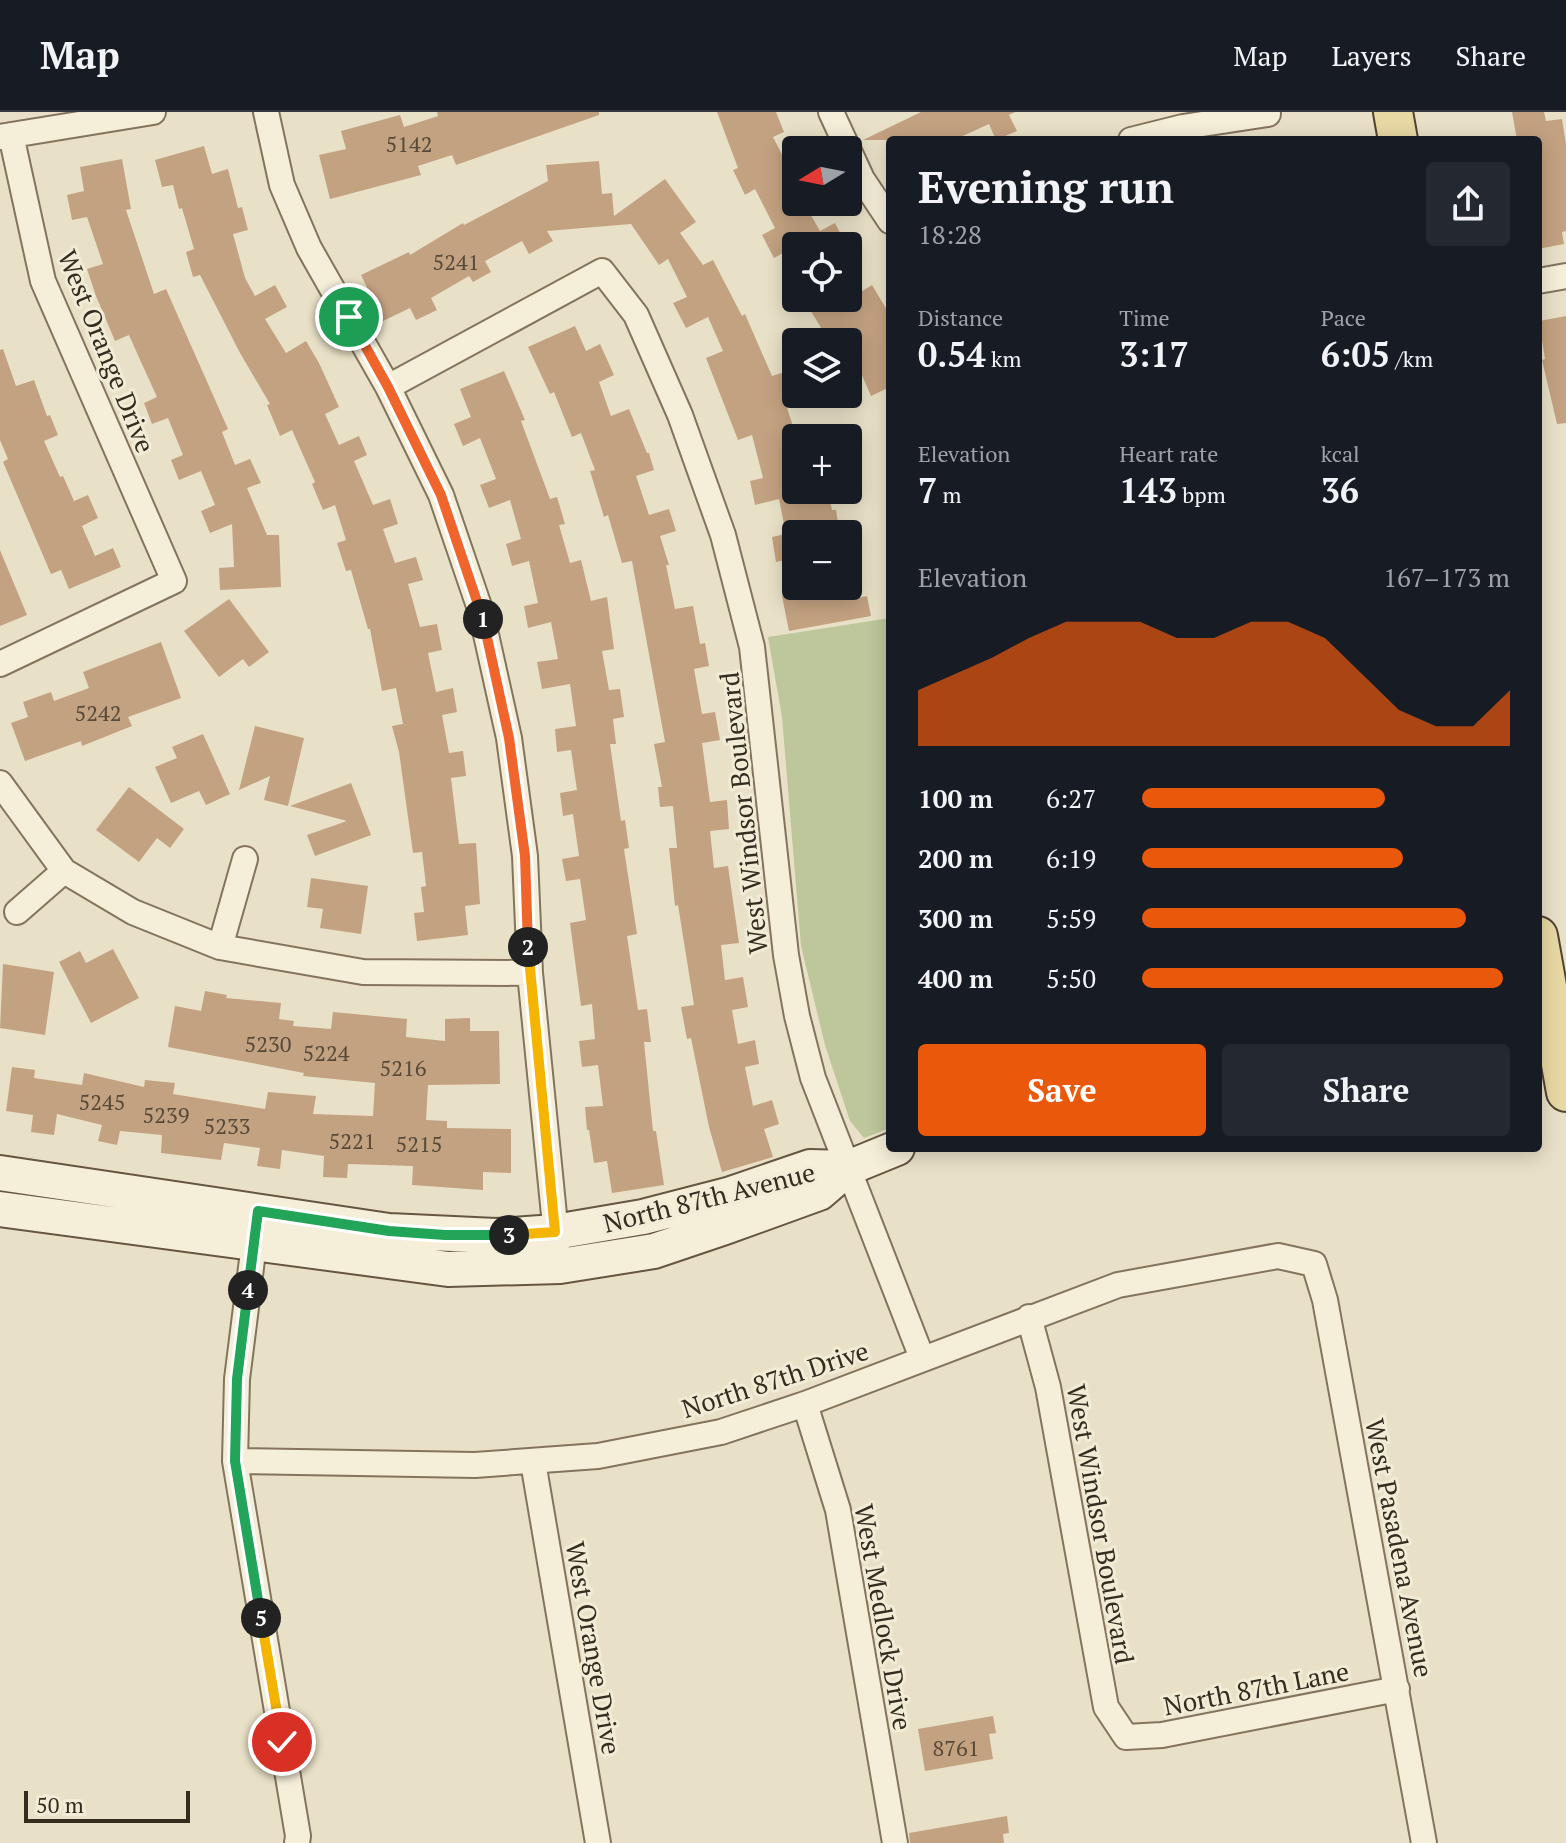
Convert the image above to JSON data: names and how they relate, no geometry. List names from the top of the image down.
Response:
{
  "streets": {
    "street": [
      "West Orange Drive",
      "West Windsor Boulevard",
      "North 87th Avenue",
      "North 87th Drive",
      "West Pasadena Avenue",
      "West Medlock Drive",
      "North 87th Lane"
    ]
  },
  "crossings": [
    ["West Orange Drive", "North 87th Drive"],
    ["West Windsor Boulevard", "North 87th Avenue"],
    ["West Windsor Boulevard", "North 87th Drive"],
    ["West Windsor Boulevard", "North 87th Lane"],
    ["North 87th Drive", "West Pasadena Avenue"],
    ["North 87th Drive", "West Medlock Drive"],
    ["West Pasadena Avenue", "North 87th Lane"]
  ],
  "house_numbers": [
    "5142",
    "5241",
    "5242",
    "5230",
    "5224",
    "5216",
    "5245",
    "5239",
    "5233",
    "5221",
    "5215",
    "8761"
  ],
  "scale_bar": "50 m",
  "north": "left",
  "page": {
    "header": "Map",
    "nav": ["Map", "Layers", "Share"],
    "map_buttons": ["+", "−"],
    "heading": ["Evening run", "18:28"],
    "stats": [
      ["Distance", "0.54 km"],
      ["Time", "3:17"],
      ["Pace", "6:05 /km"],
      ["Elevation", "7 m"],
      ["Heart rate", "143 bpm"],
      ["kcal", "36"]
    ],
    "chart": ["Elevation", "167–173 m"],
    "pins": [
      "1",
      "2",
      "3",
      "4",
      "5"
    ],
    "list": [
      {
        "name": "100 m",
        "note": "6:27"
      },
      {
        "name": "200 m",
        "note": "6:19"
      },
      {
        "name": "300 m",
        "note": "5:59"
      },
      {
        "name": "400 m",
        "note": "5:50"
      }
    ],
    "buttons": ["Save", "Share"],
    "scale": "50 m"
  }
}
